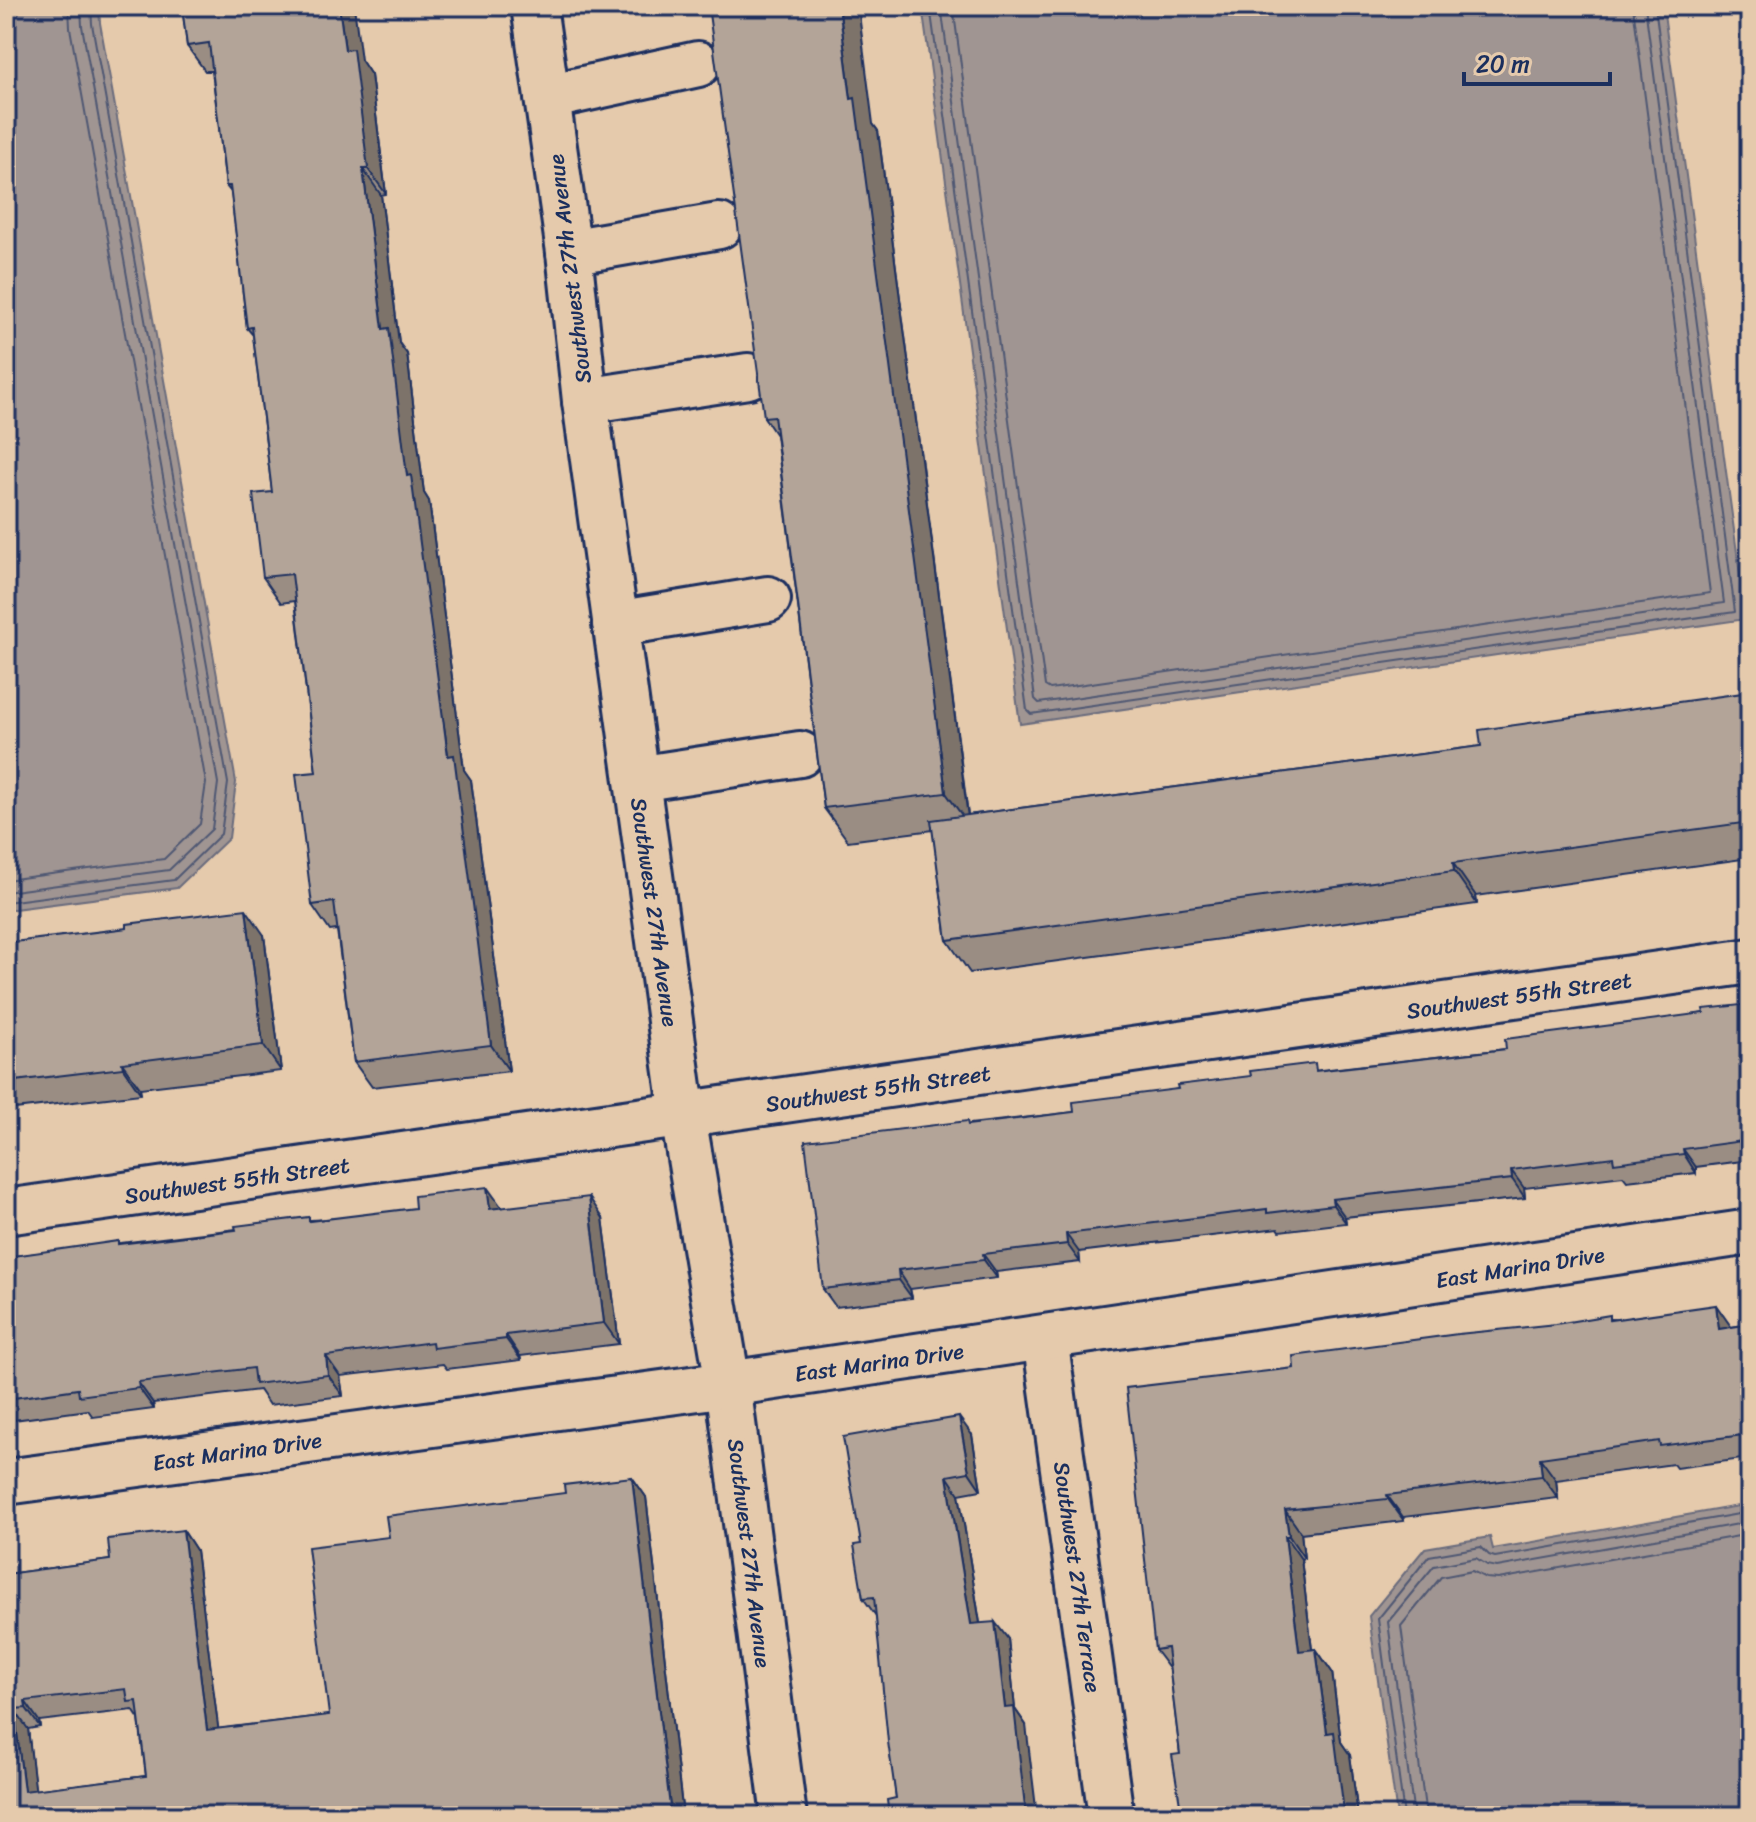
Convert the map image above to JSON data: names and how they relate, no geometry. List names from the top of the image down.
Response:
{
  "streets": {
    "street": [
      "Southwest 27th Avenue",
      "Southwest 55th Street",
      "East Marina Drive",
      "Southwest 27th Terrace"
    ]
  },
  "crossings": [
    ["Southwest 27th Avenue", "Southwest 55th Street"],
    ["Southwest 27th Avenue", "East Marina Drive"],
    ["East Marina Drive", "Southwest 27th Terrace"]
  ],
  "scale_bar": "20 m"
}
